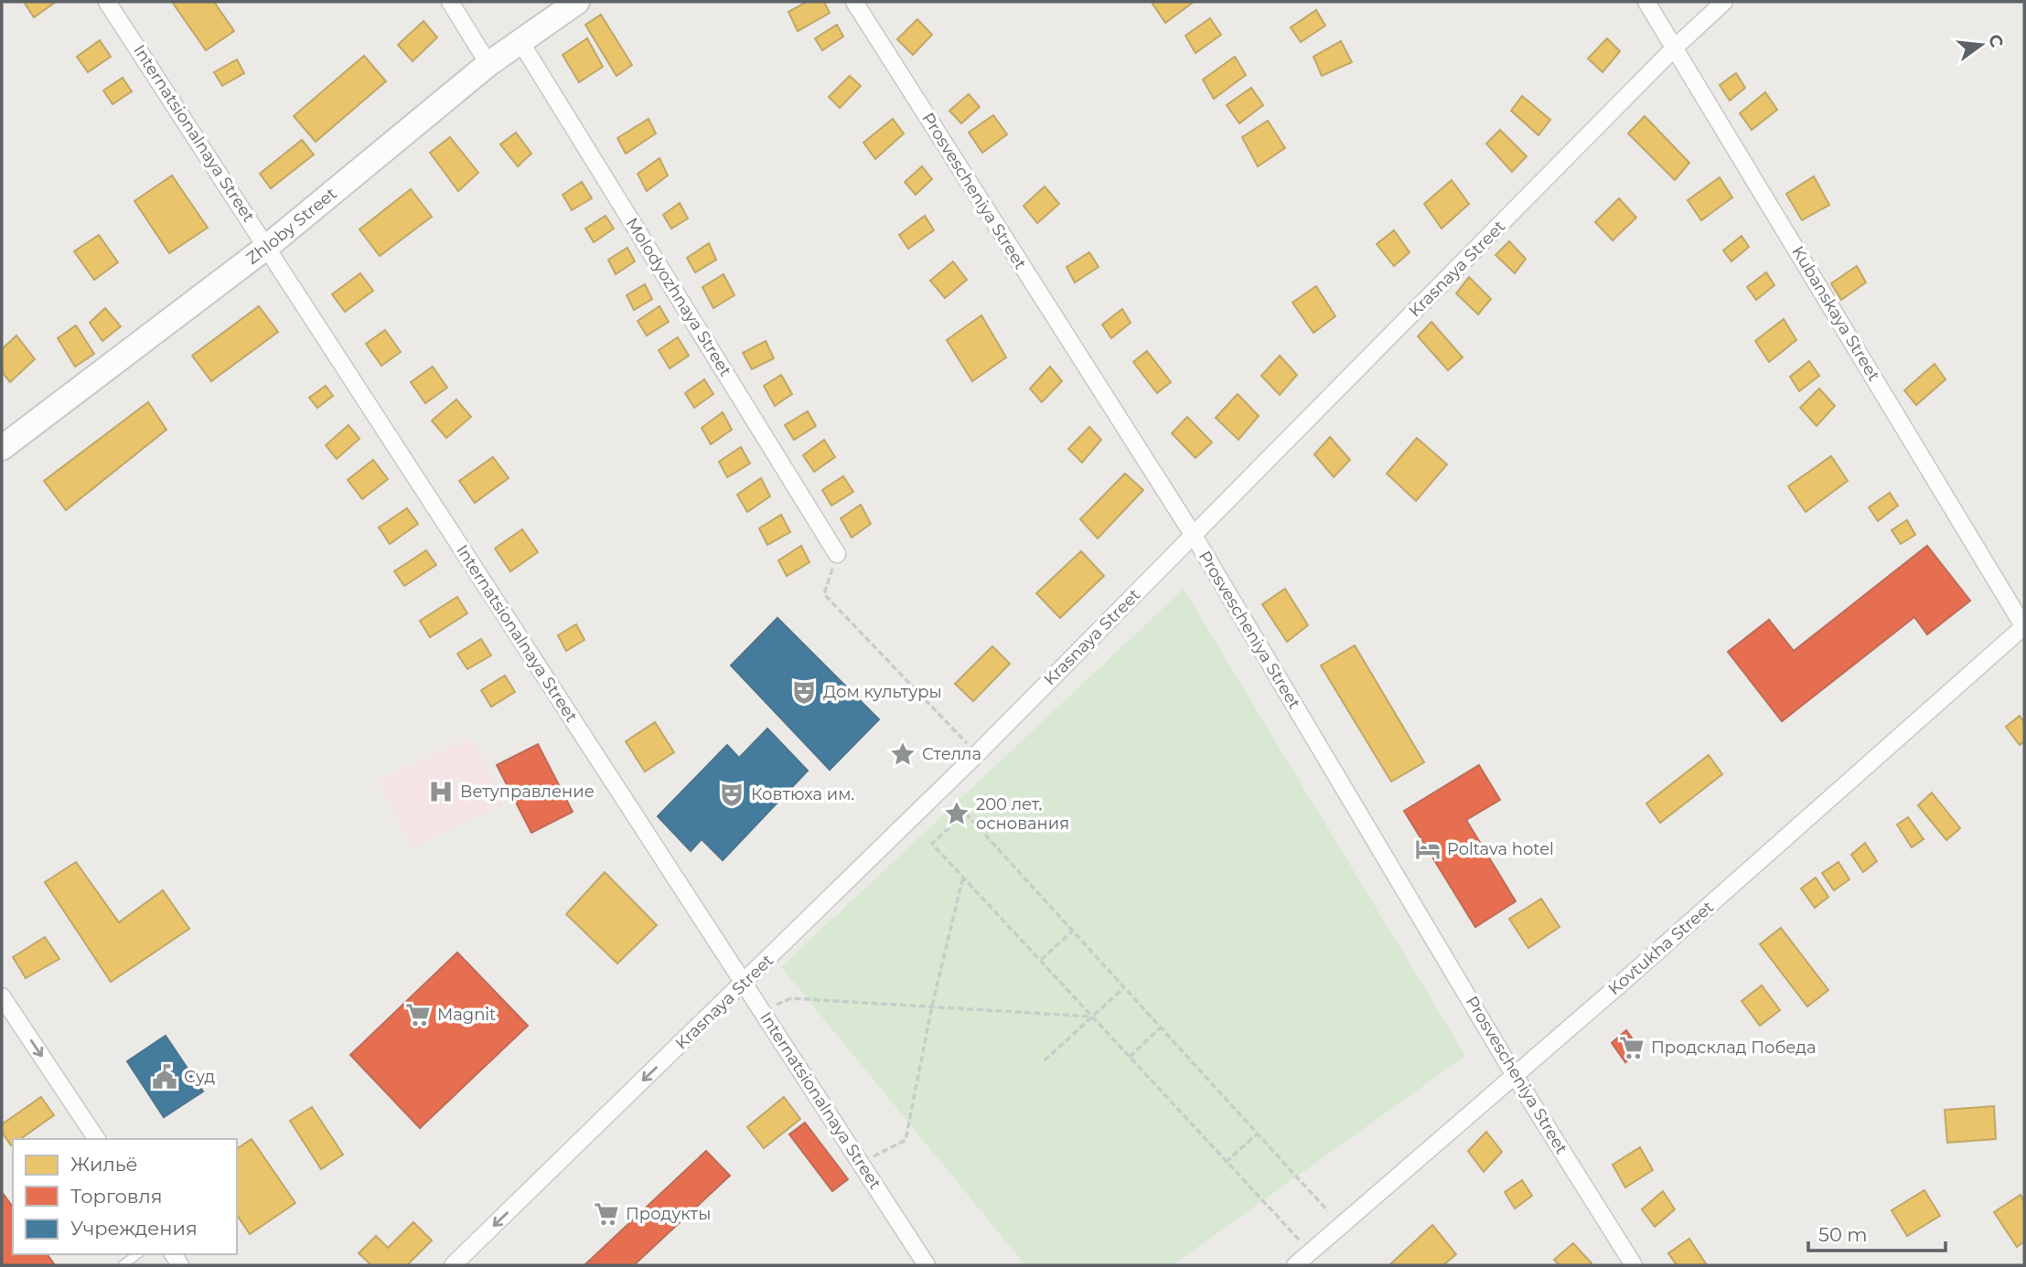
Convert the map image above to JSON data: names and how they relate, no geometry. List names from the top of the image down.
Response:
{
  "streets": {
    "street": [
      "Internatsionalnaya Street",
      "Prosvescheniya Street",
      "Zhloby Street",
      "Krasnaya Street",
      "Molodyozhnaya Street",
      "Kubanskaya Street",
      "Kovtukha Street"
    ]
  },
  "crossings": [
    ["Internatsionalnaya Street", "Zhloby Street"],
    ["Internatsionalnaya Street", "Krasnaya Street"],
    ["Prosvescheniya Street", "Krasnaya Street"],
    ["Prosvescheniya Street", "Kovtukha Street"],
    ["Zhloby Street", "Molodyozhnaya Street"],
    ["Krasnaya Street", "Kubanskaya Street"],
    ["Kubanskaya Street", "Kovtukha Street"]
  ],
  "places": {
    "theatre": ["Дом культуры", "Ковтюха им."],
    "place": ["Стелла", "200 лет. основания"],
    "hospital": ["Ветуправление"],
    "hotel": ["Poltava hotel"],
    "supermarket": ["Magnit", "Продсклад Победа", "Продукты"],
    "public building": ["Суд"]
  },
  "legend": ["Жильё", "Торговля", "Учреждения"],
  "scale_bar": "50 m",
  "north": "right"
}
